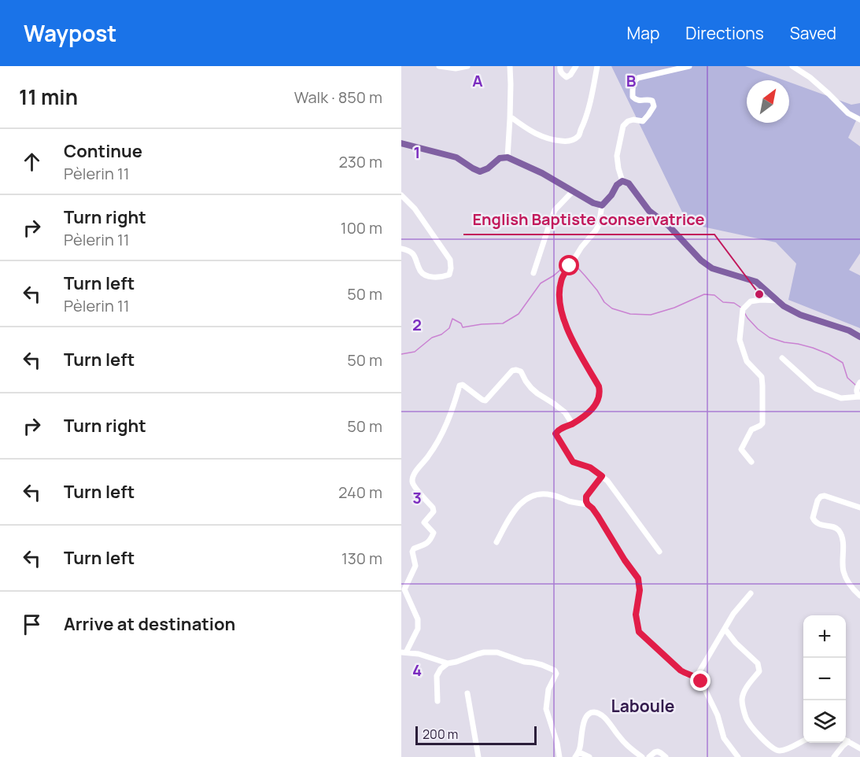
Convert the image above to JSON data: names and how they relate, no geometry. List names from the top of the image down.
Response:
{
  "districts": ["Laboule"],
  "places": ["English Baptiste conservatrice"],
  "scale_bar": "200 m",
  "north": "top right",
  "page": {
    "header": "Waypost",
    "nav": ["Map", "Directions", "Saved"],
    "heading": ["11 min", "Walk · 850 m"],
    "list": [
      ["Continue", "Pèlerin 11", "230 m"],
      ["Turn right", "Pèlerin 11", "100 m"],
      ["Turn left", "Pèlerin 11", "50 m"],
      ["Turn left", "50 m"],
      ["Turn right", "50 m"],
      ["Turn left", "240 m"],
      ["Turn left", "130 m"],
      "Arrive at destination"
    ],
    "map_buttons": ["+", "−"],
    "scale": "200 m"
  },
  "grid": {
    "columns": ["A", "B"],
    "rows": [
      "1",
      "2",
      "3",
      "4"
    ]
  }
}
